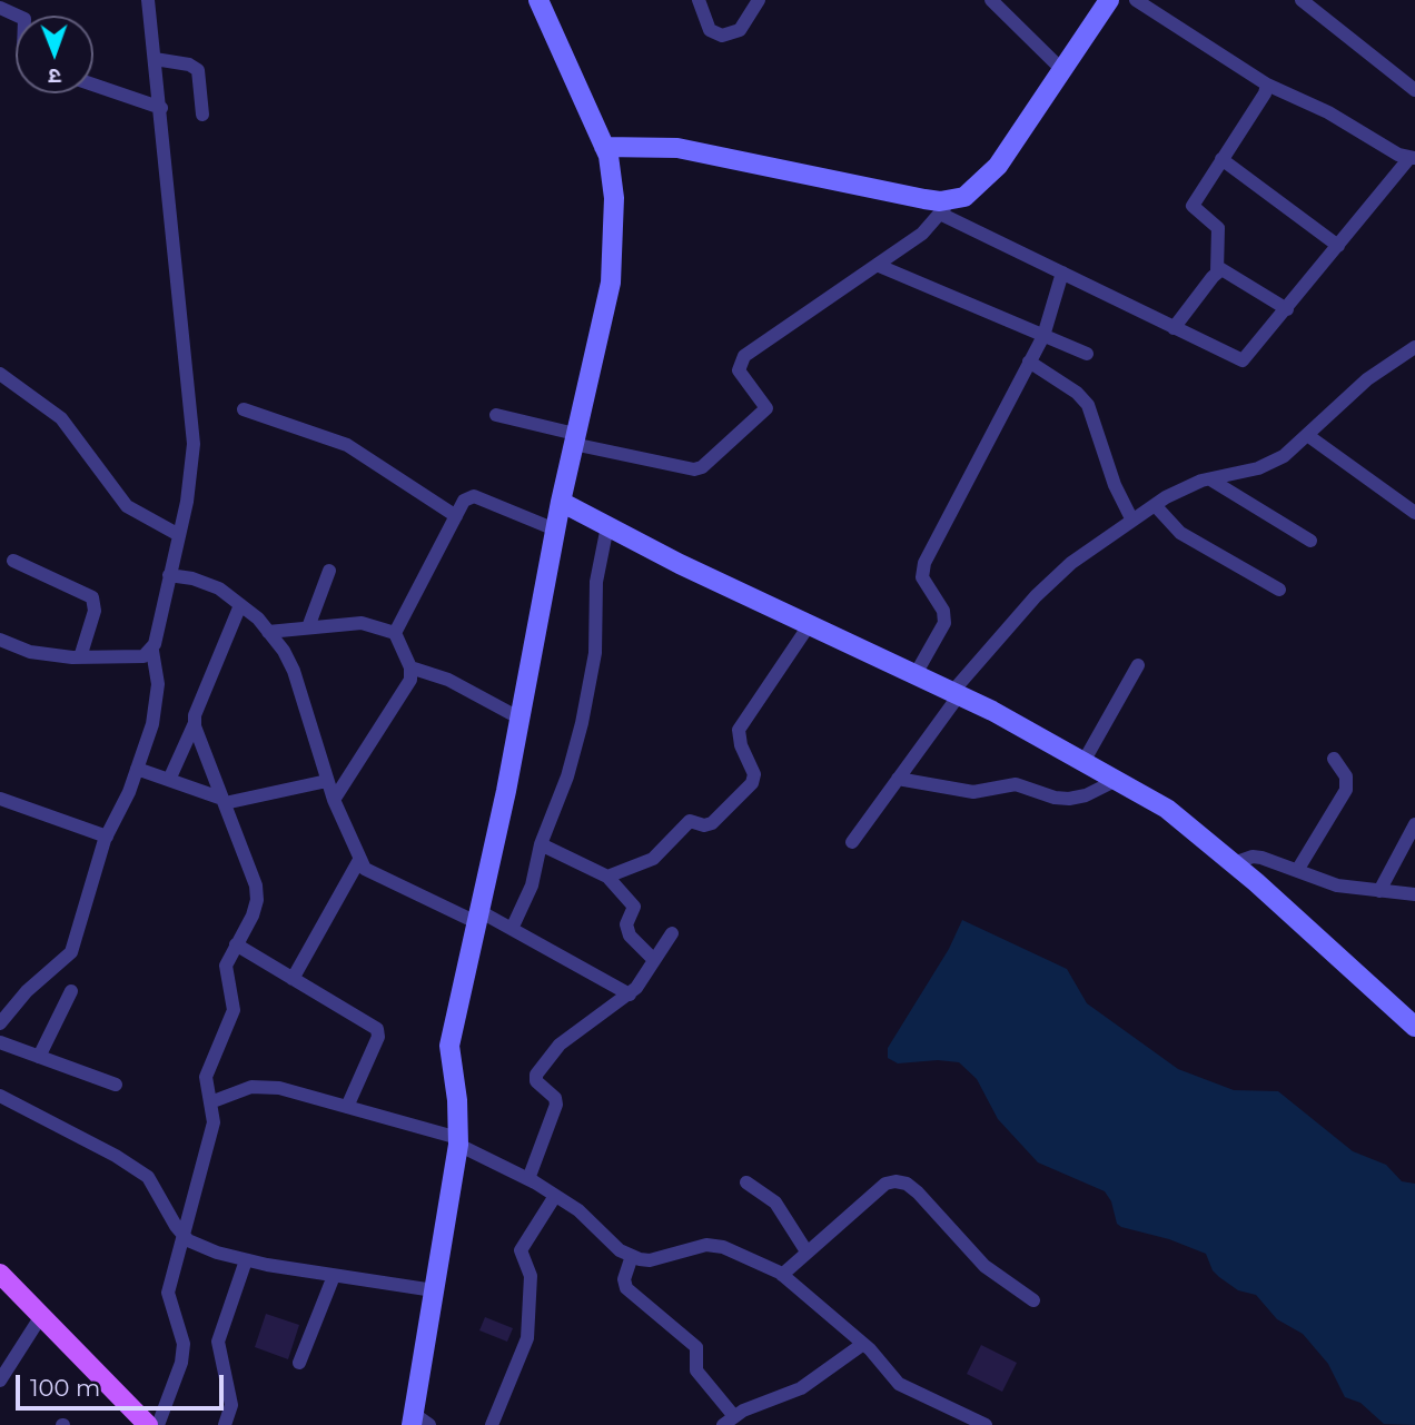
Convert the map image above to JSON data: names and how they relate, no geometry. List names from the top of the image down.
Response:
{
  "scale_bar": "100 m",
  "north": "bottom"
}
